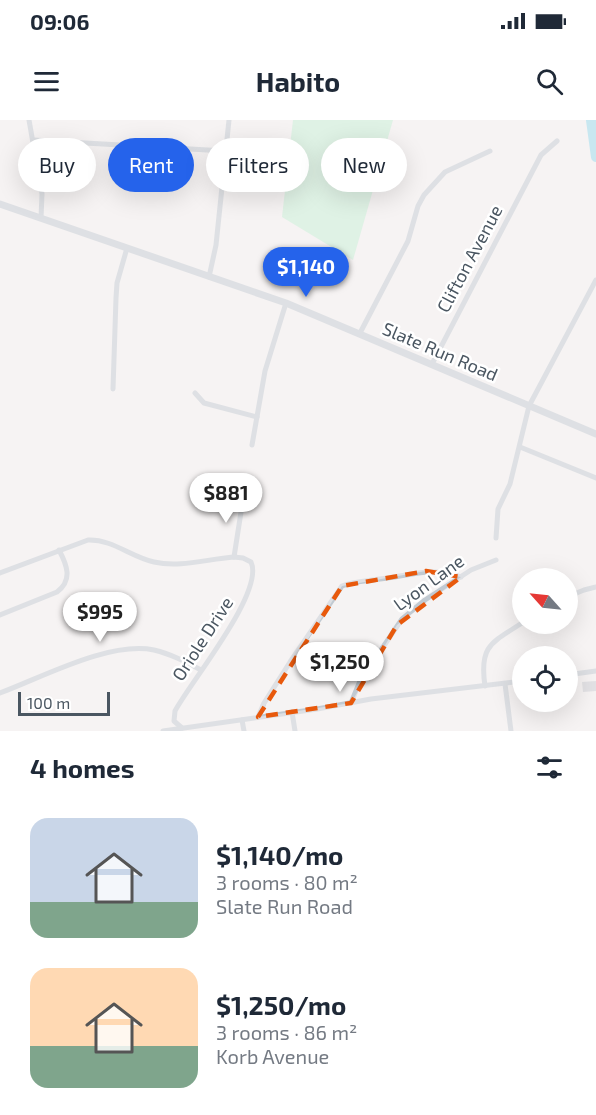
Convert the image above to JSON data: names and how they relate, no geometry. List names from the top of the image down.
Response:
{
  "streets": {
    "street": [
      "Clifton Avenue",
      "Slate Run Road",
      "Lyon Lane",
      "Oriole Drive"
    ]
  },
  "crossings": [
    ["Clifton Avenue", "Slate Run Road"]
  ],
  "scale_bar": "100 m",
  "north": "top left",
  "page": {
    "status": "09:06",
    "header": "Habito",
    "chip": [
      "Buy",
      "Rent",
      "Filters",
      "New"
    ],
    "price": [
      "$1,140",
      "$881",
      "$995",
      "$1,250"
    ],
    "scale": "100 m",
    "heading": "4 homes",
    "list": [
      {
        "name": "$1,140/mo",
        "note": "3 rooms · 80 m² · Slate Run Road"
      },
      {
        "name": "$1,250/mo",
        "note": "3 rooms · 86 m² · Korb Avenue"
      }
    ]
  }
}
